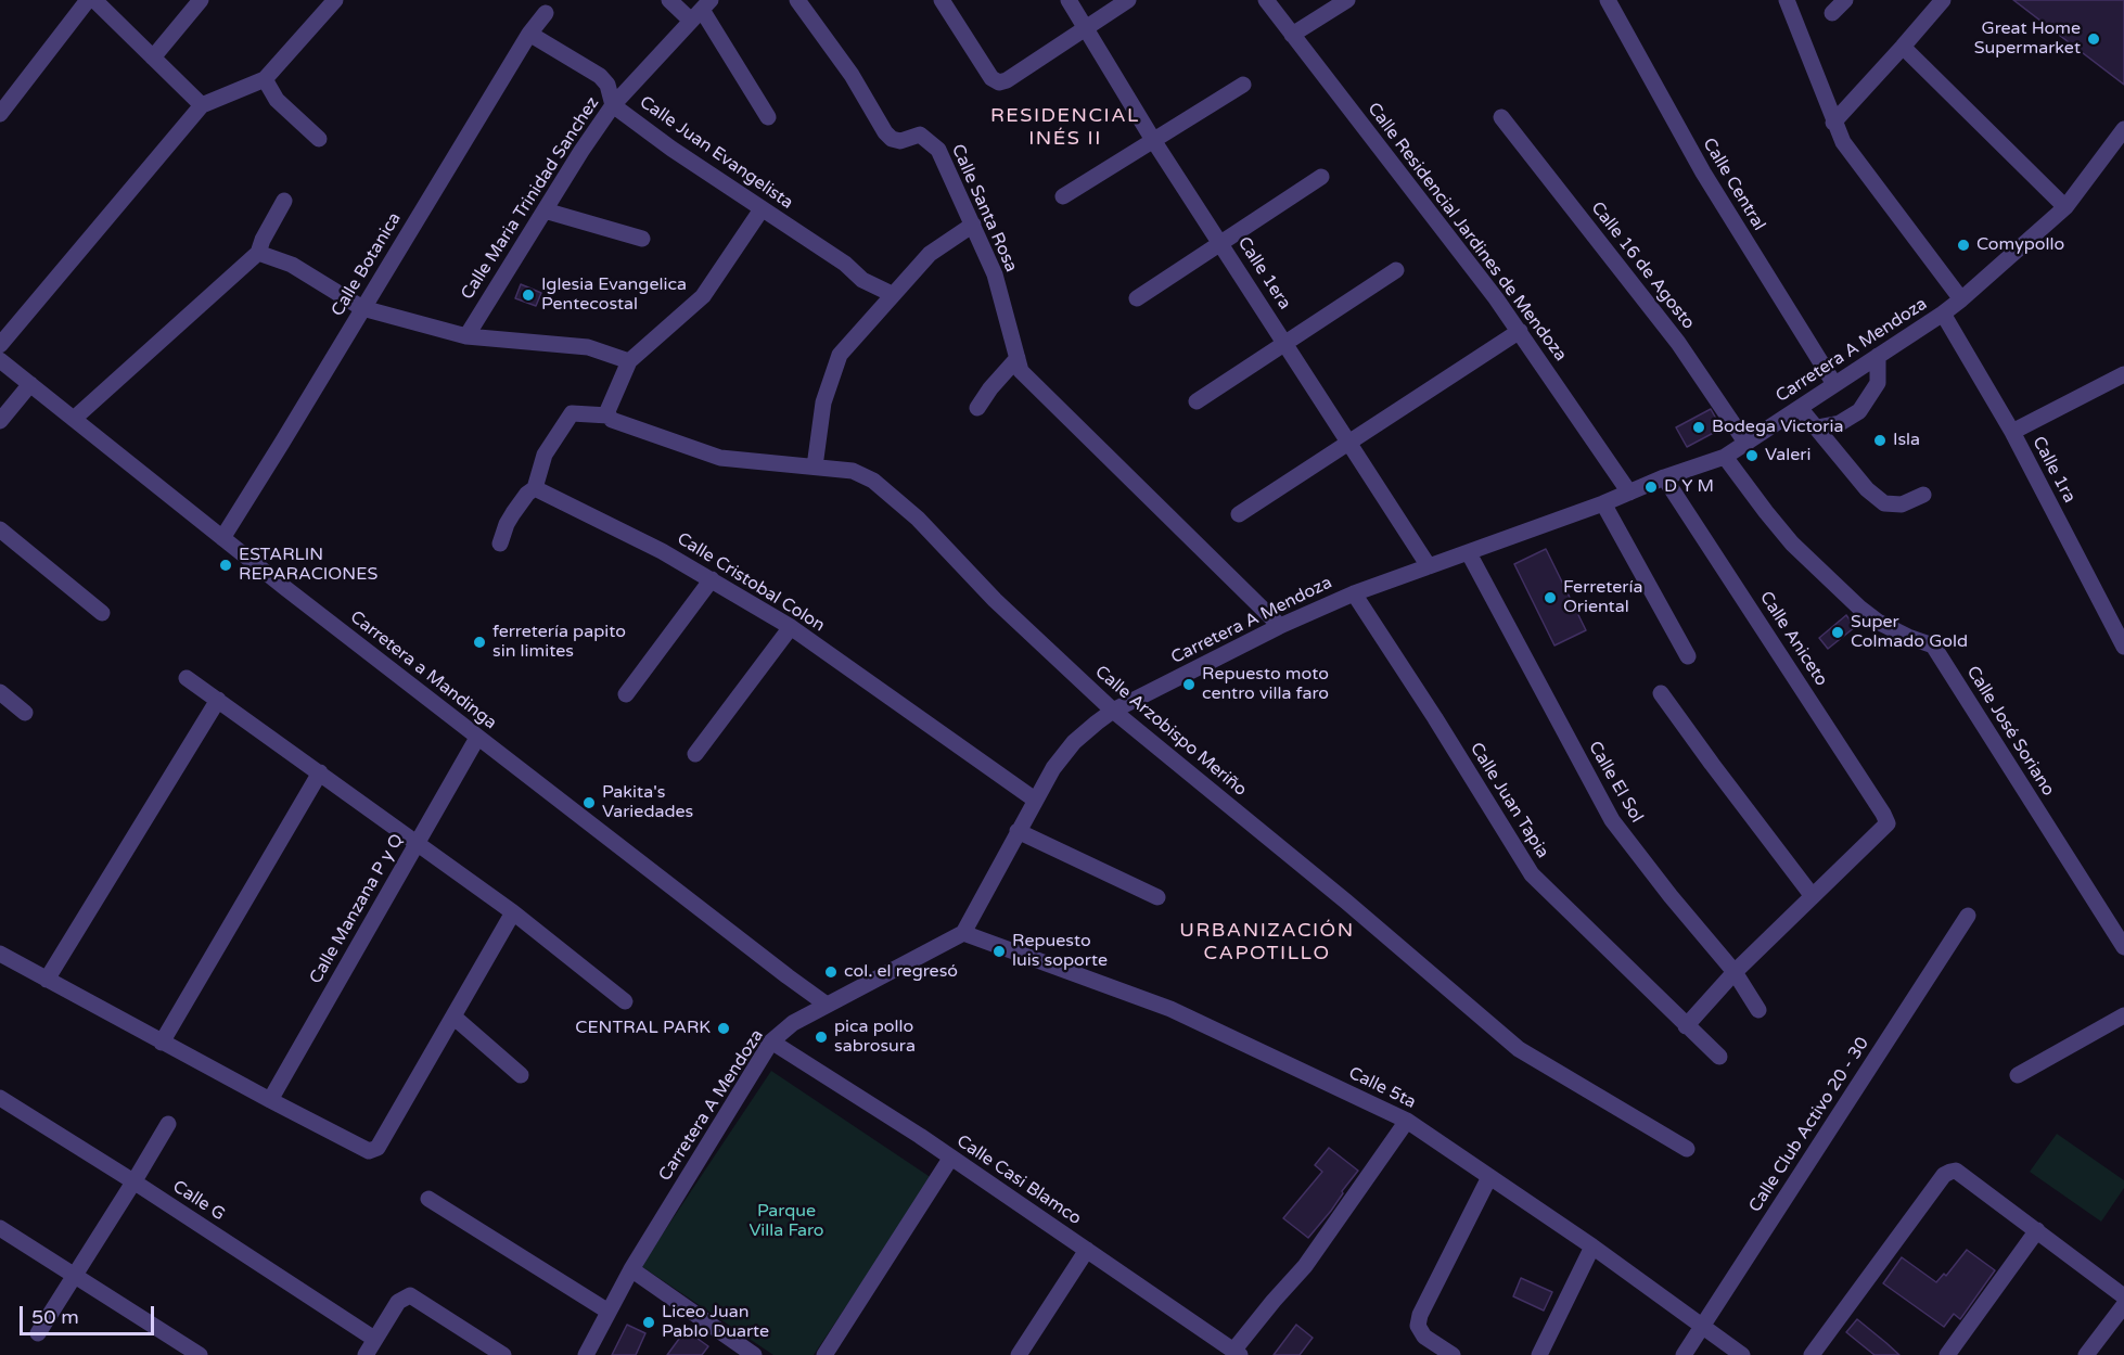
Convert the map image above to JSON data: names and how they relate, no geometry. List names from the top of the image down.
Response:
{
  "streets": {
    "street": [
      "Calle Juan Evangelista",
      "Calle Central",
      "Calle Maria Trinidad Sanchez",
      "Calle Santa Rosa",
      "Calle Residencial Jardines de Mendoza",
      "Calle Botanica",
      "Calle 16 de Agosto",
      "Calle 1era",
      "Carretera A Mendoza",
      "Calle 1ra",
      "Calle Cristobal Colon",
      "Calle Aniceto",
      "Carretera a Mandinga",
      "Calle Arzobispo Meriño",
      "Calle José Soriano",
      "Calle El Sol",
      "Calle Juan Tapia",
      "Calle Manzana P y Q",
      "Calle 5ta",
      "Calle Club Activo 20 - 30",
      "Calle Casi Blamco",
      "Calle G"
    ]
  },
  "crossings": [
    ["Calle Juan Evangelista", "Calle Maria Trinidad Sanchez"],
    ["Calle Juan Evangelista", "Calle Botanica"],
    ["Calle Central", "Carretera A Mendoza"],
    ["Calle Santa Rosa", "Carretera A Mendoza"],
    ["Calle Residencial Jardines de Mendoza", "Carretera A Mendoza"],
    ["Calle Botanica", "Carretera a Mandinga"],
    ["Calle 16 de Agosto", "Carretera A Mendoza"],
    ["Calle 1era", "Carretera A Mendoza"],
    ["Carretera A Mendoza", "Calle 1ra"],
    ["Carretera A Mendoza", "Calle Cristobal Colon"],
    ["Carretera A Mendoza", "Calle Aniceto"],
    ["Carretera A Mendoza", "Carretera a Mandinga"],
    ["Carretera A Mendoza", "Calle Arzobispo Meriño"],
    ["Carretera A Mendoza", "Calle José Soriano"],
    ["Carretera A Mendoza", "Calle El Sol"],
    ["Carretera A Mendoza", "Calle Juan Tapia"],
    ["Carretera A Mendoza", "Calle 5ta"],
    ["Carretera A Mendoza", "Calle Casi Blamco"],
    ["Carretera a Mandinga", "Calle Manzana P y Q"],
    ["Calle 5ta", "Calle Club Activo 20 - 30"]
  ],
  "districts": ["RESIDENCIAL INÉS II", "URBANIZACIÓN CAPOTILLO"],
  "parks": ["Parque Villa Faro"],
  "places": [
    "Great Home Supermarket",
    "Comypollo",
    "Iglesia Evangelica Pentecostal",
    "Bodega Victoria",
    "Isla",
    "Valeri",
    "D Y M",
    "ESTARLIN REPARACIONES",
    "Ferretería Oriental",
    "Super Colmado Gold",
    "ferretería papito sin limites",
    "Repuesto moto centro villa faro",
    "Pakita's Variedades",
    "Repuesto luis soporte",
    "col. el regresó",
    "CENTRAL PARK",
    "pica pollo sabrosura",
    "Liceo Juan Pablo Duarte"
  ],
  "scale_bar": "50 m"
}
